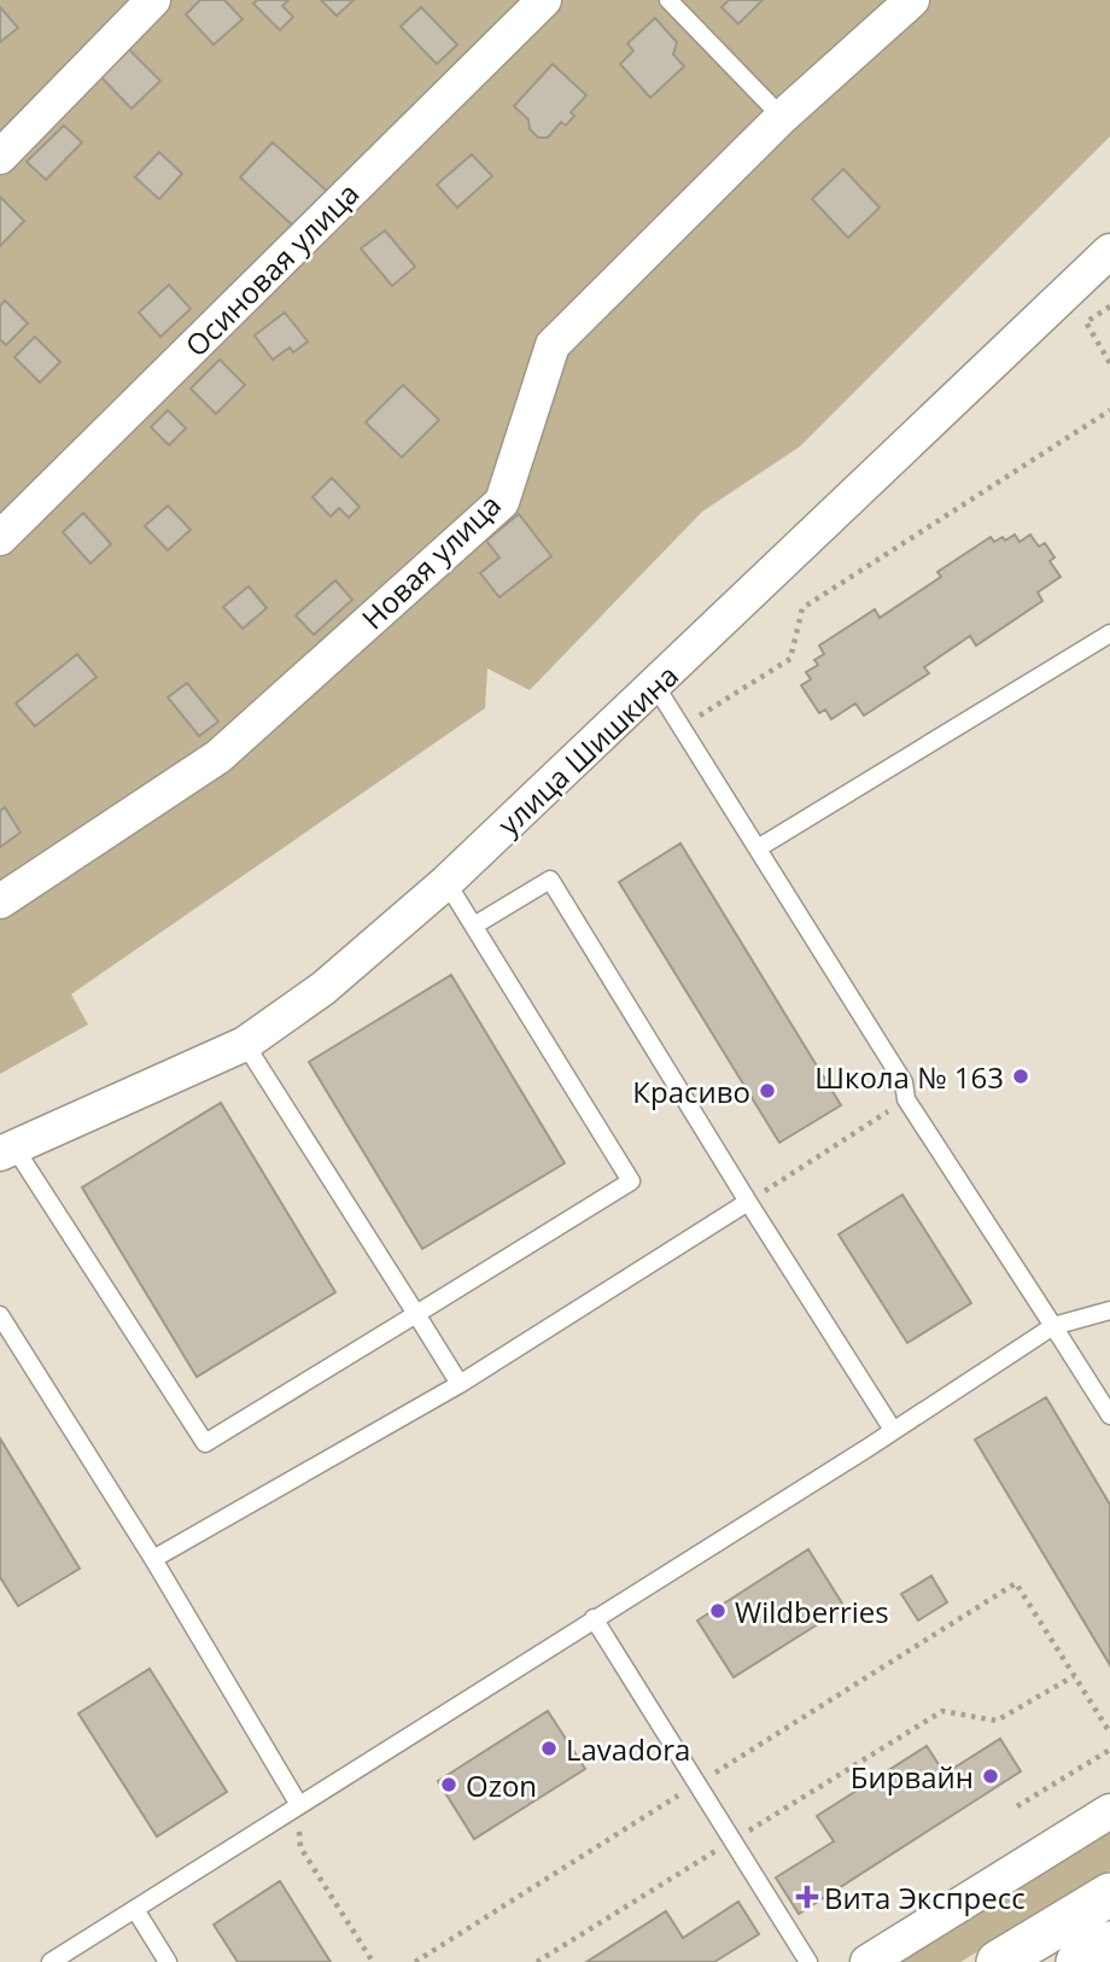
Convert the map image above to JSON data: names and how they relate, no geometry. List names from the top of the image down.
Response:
{
  "streets": {
    "street": ["Осиновая улица", "Новая улица", "улица Шишкина"]
  },
  "places": {
    "other": [
      "Школа № 163",
      "Красиво",
      "Wildberries",
      "Lavadora",
      "Бирвайн",
      "Ozon"
    ],
    "health": ["Вита Экспресс"]
  }
}
